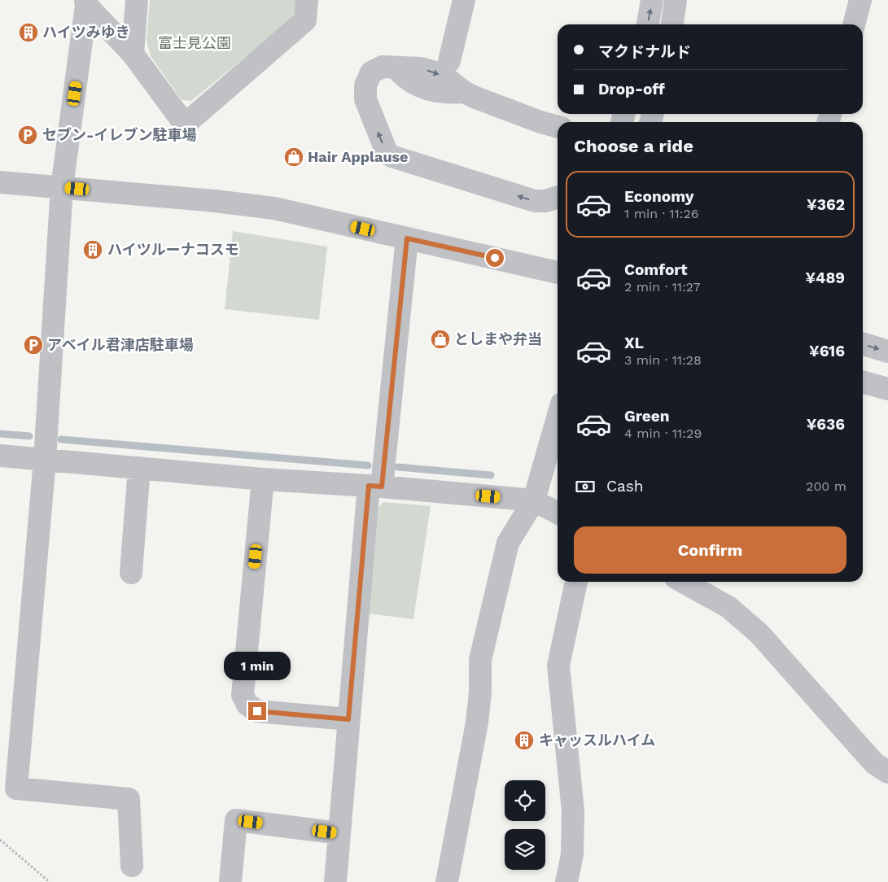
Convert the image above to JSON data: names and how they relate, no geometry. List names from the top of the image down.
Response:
{
  "parks": ["富士見公園"],
  "places": {
    "building": ["ハイツみゆき", "ハイツルーナコスモ", "キャッスルハイム"],
    "parking": ["セブン-イレブン駐車場", "アベイル君津店駐車場"],
    "shop": ["Hair Applause", "としまや弁当"]
  },
  "page": {
    "banner": ["マクドナルド", "Drop-off"],
    "heading": "Choose a ride",
    "list": [
      {
        "name": "Economy",
        "note": "1 min · 11:26",
        "value": "¥362"
      },
      {
        "name": "Comfort",
        "note": "2 min · 11:27",
        "value": "¥489"
      },
      {
        "name": "XL",
        "note": "3 min · 11:28",
        "value": "¥616"
      },
      {
        "name": "Green",
        "note": "4 min · 11:29",
        "value": "¥636"
      }
    ],
    "pay": ["Cash", "200 m"],
    "buttons": "Confirm",
    "bubble": "1 min"
  }
}
